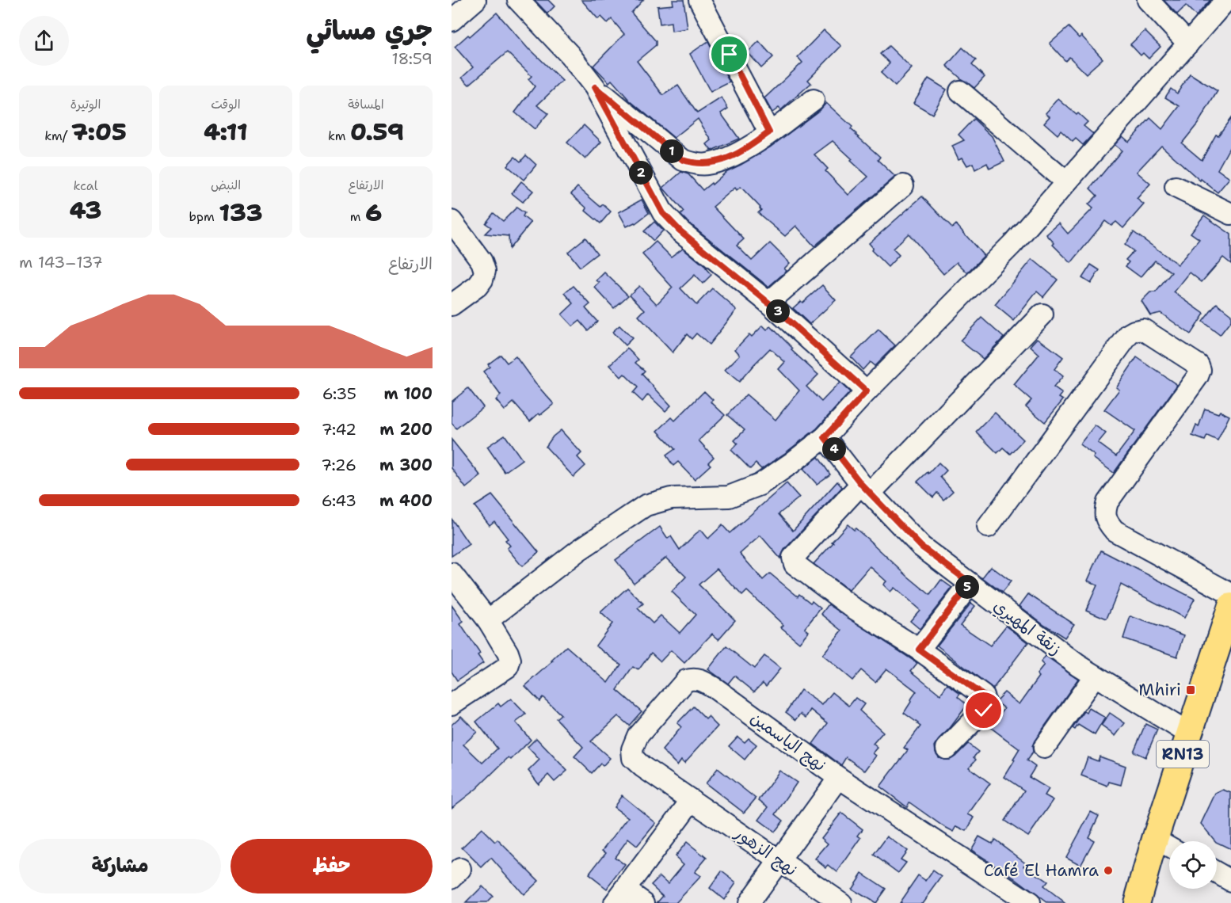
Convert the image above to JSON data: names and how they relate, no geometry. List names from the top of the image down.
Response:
{
  "streets": {
    "main road": ["RN13"],
    "street": ["زنقة المهيري", "نهج الياسمين", "نهج الزهور"]
  },
  "crossings": [
    ["زنقة المهيري", "RN13"],
    ["نهج الياسمين", "نهج الزهور"]
  ],
  "places": {
    "transit": ["Mhiri"],
    "other": ["Café El Hamra"]
  },
  "page": {
    "heading": ["جري مسائي", "18:59"],
    "stats": [
      ["المسافة", "0.59 km"],
      ["الوقت", "4:11"],
      ["الوتيرة", "7:05 /km"],
      ["الارتفاع", "6 m"],
      ["النبض", "133 bpm"],
      ["kcal", "43"]
    ],
    "pins": [
      "1",
      "2",
      "3",
      "4",
      "5"
    ],
    "chart": ["الارتفاع", "137–143 m"],
    "list": [
      {
        "name": "100 m",
        "note": "6:35"
      },
      {
        "name": "200 m",
        "note": "7:42"
      },
      {
        "name": "300 m",
        "note": "7:26"
      },
      {
        "name": "400 m",
        "note": "6:43"
      }
    ],
    "buttons": ["حفظ", "مشاركة"]
  }
}
